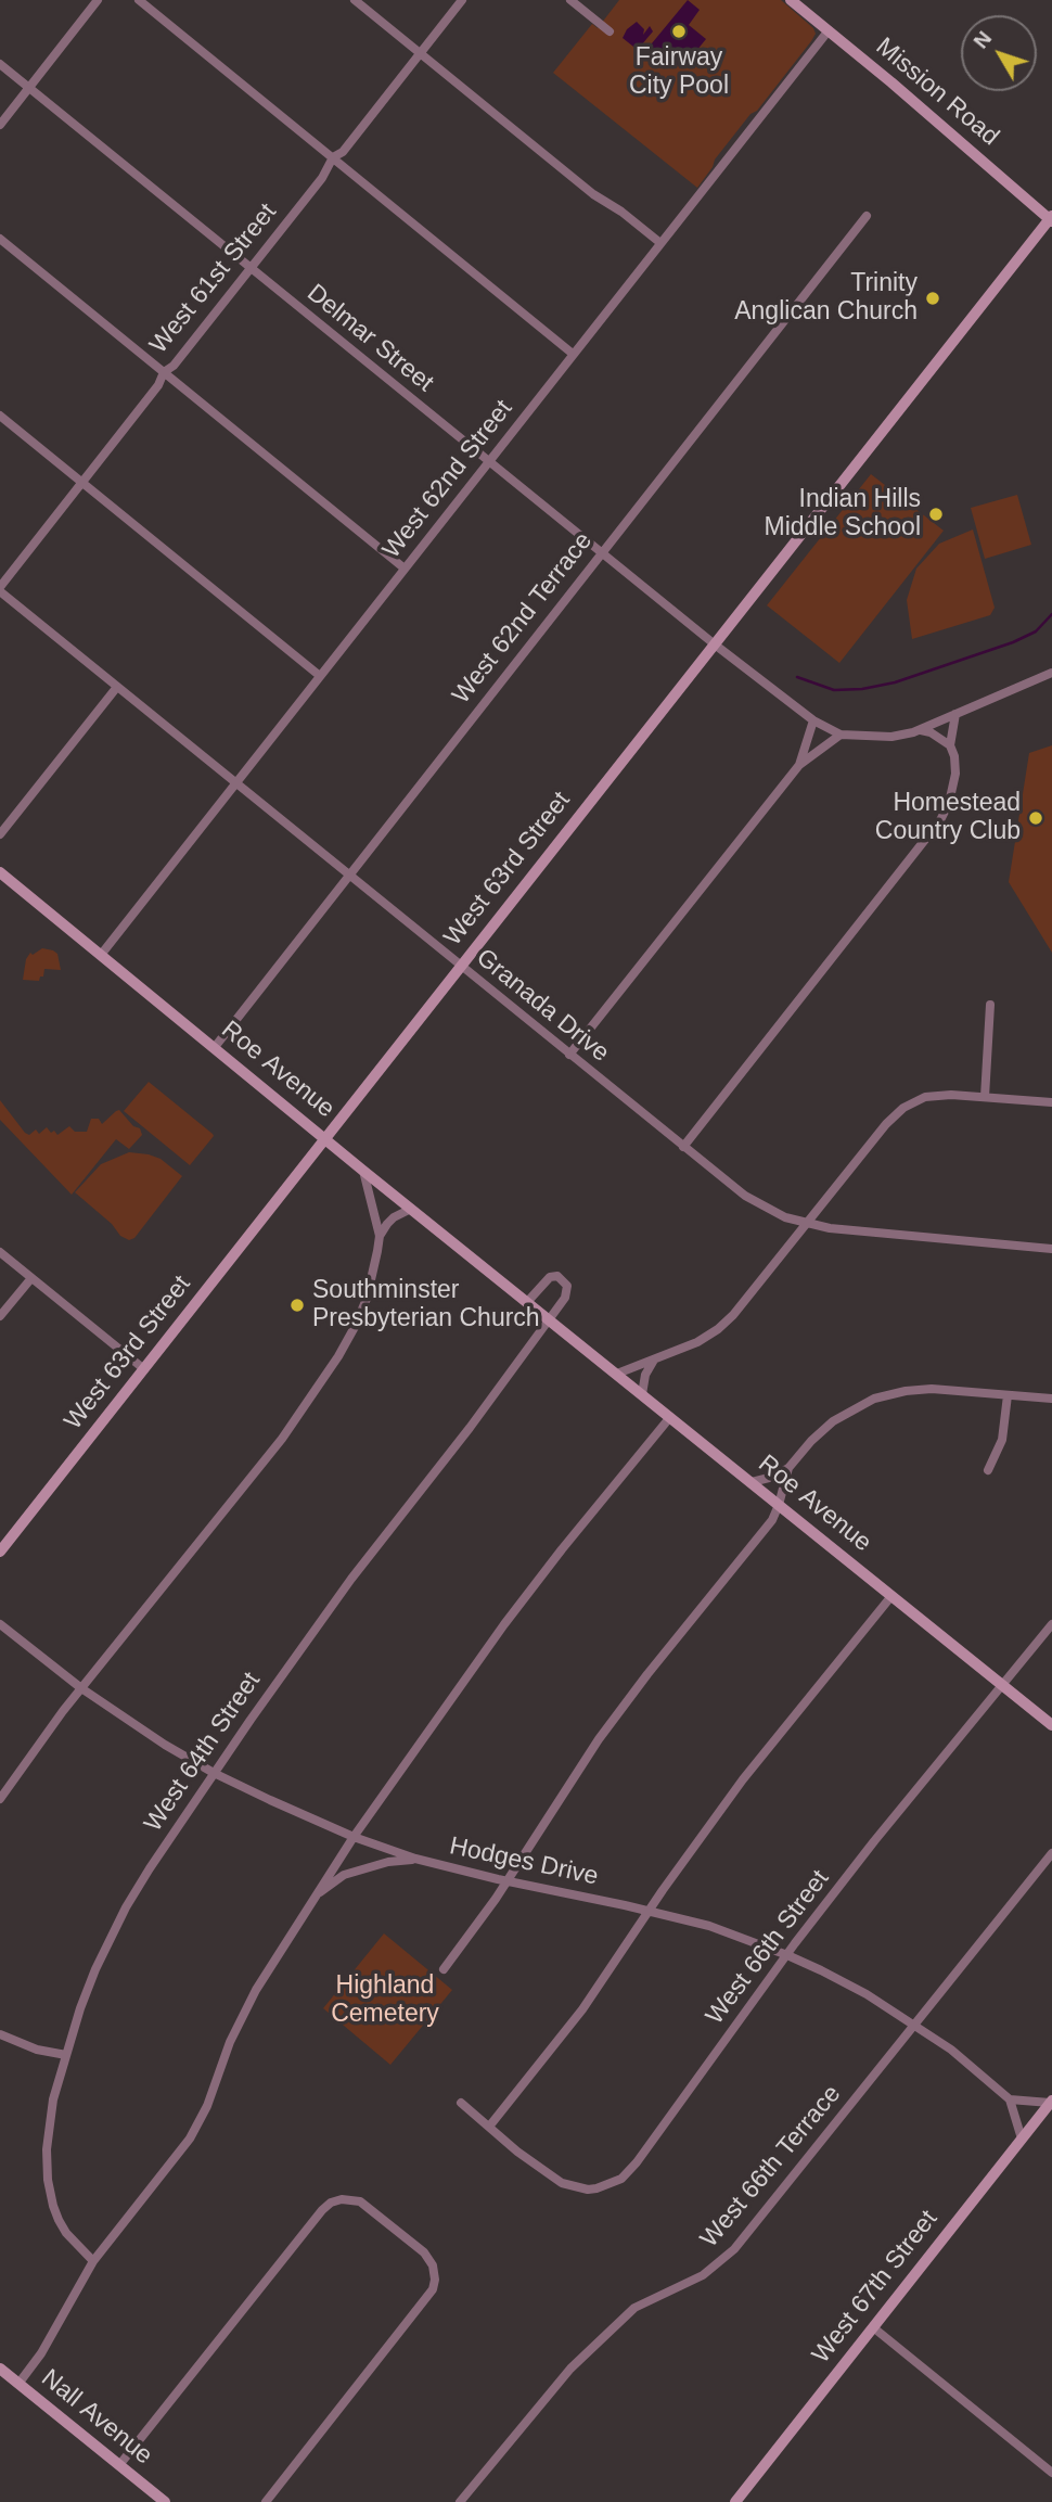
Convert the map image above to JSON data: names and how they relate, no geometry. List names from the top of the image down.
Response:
{
  "streets": {
    "main road": [
      "Mission Road",
      "West 63rd Street",
      "Roe Avenue",
      "West 67th Street",
      "Nall Avenue"
    ],
    "street": [
      "West 61st Street",
      "Delmar Street",
      "West 62nd Street",
      "West 62nd Terrace",
      "Granada Drive",
      "West 64th Street",
      "Hodges Drive",
      "West 66th Street",
      "West 66th Terrace"
    ]
  },
  "crossings": [
    ["Mission Road", "West 62nd Street"],
    ["Mission Road", "West 63rd Street"],
    ["West 61st Street", "Delmar Street"],
    ["West 61st Street", "Granada Drive"],
    ["Delmar Street", "West 62nd Street"],
    ["Delmar Street", "West 62nd Terrace"],
    ["Delmar Street", "West 63rd Street"],
    ["West 62nd Street", "Granada Drive"],
    ["West 62nd Street", "Roe Avenue"],
    ["West 62nd Terrace", "Granada Drive"],
    ["West 62nd Terrace", "Roe Avenue"],
    ["West 63rd Street", "Granada Drive"],
    ["West 63rd Street", "Roe Avenue"],
    ["Roe Avenue", "West 64th Street"],
    ["Roe Avenue", "West 66th Street"],
    ["West 64th Street", "Hodges Drive"],
    ["Hodges Drive", "West 66th Street"],
    ["Hodges Drive", "West 66th Terrace"]
  ],
  "parks": ["Highland Cemetery"],
  "places": [
    "Fairway City Pool",
    "Trinity Anglican Church",
    "Indian Hills Middle School",
    "Homestead Country Club",
    "Southminster Presbyterian Church"
  ],
  "north": "top left"
}
